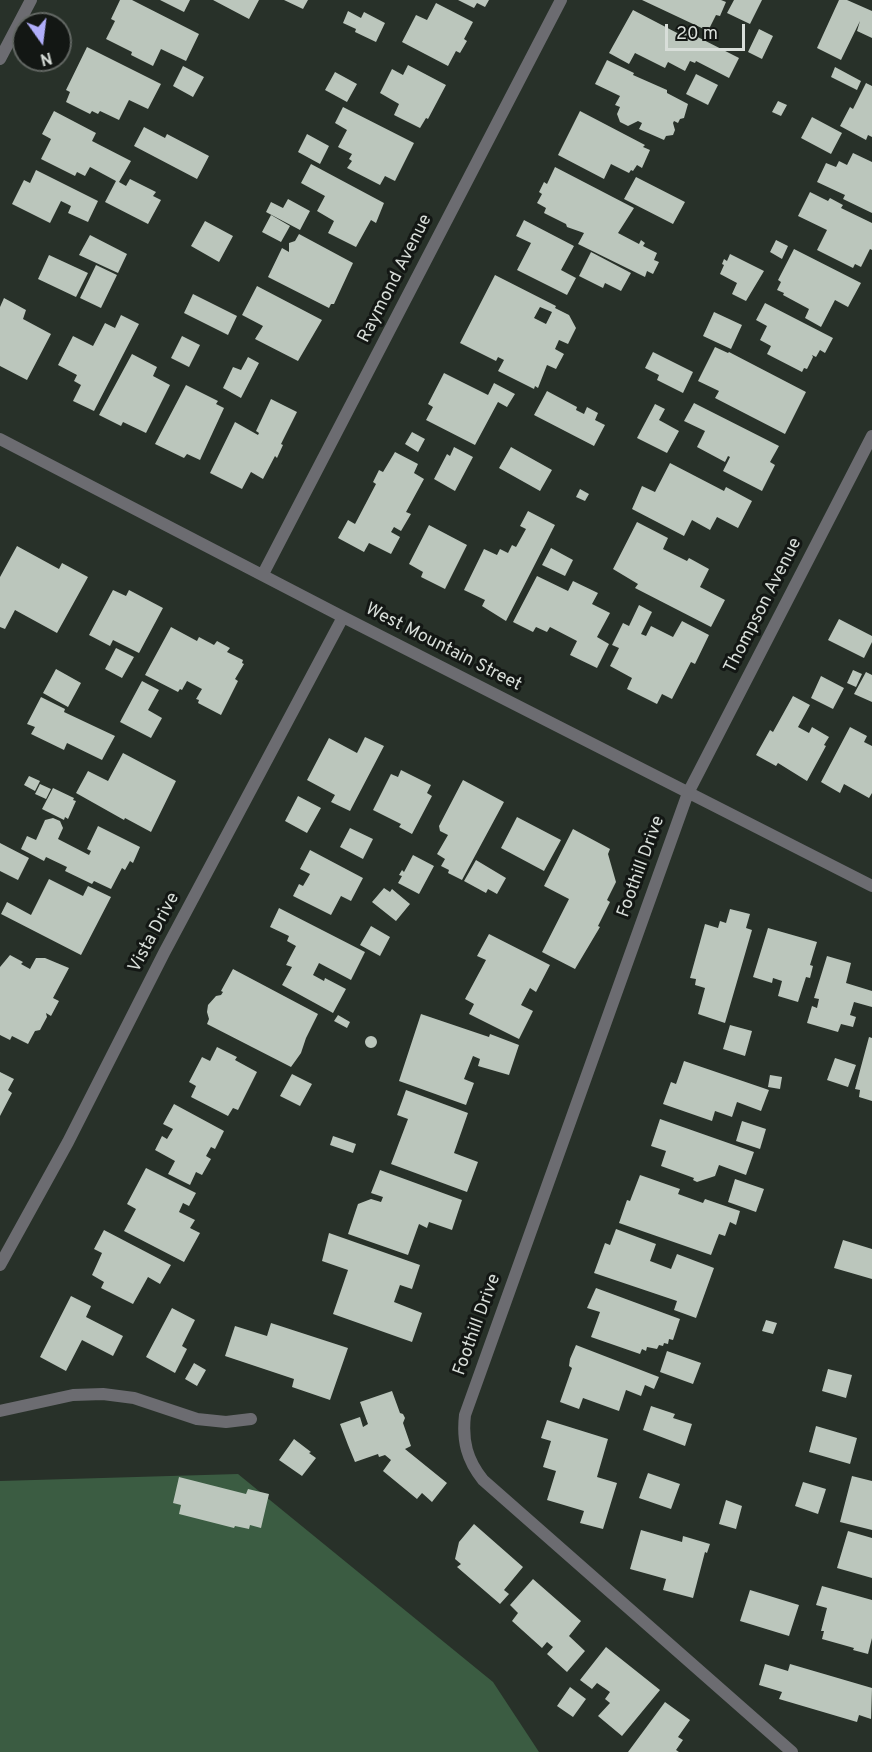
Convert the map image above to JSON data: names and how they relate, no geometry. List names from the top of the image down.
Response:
{
  "streets": {
    "street": [
      "Raymond Avenue",
      "Thompson Avenue",
      "West Mountain Street",
      "Foothill Drive",
      "Vista Drive"
    ]
  },
  "crossings": [
    ["Raymond Avenue", "West Mountain Street"],
    ["Thompson Avenue", "West Mountain Street"],
    ["Thompson Avenue", "Foothill Drive"],
    ["West Mountain Street", "Foothill Drive"],
    ["West Mountain Street", "Vista Drive"]
  ],
  "scale_bar": "20 m",
  "north": "bottom"
}
